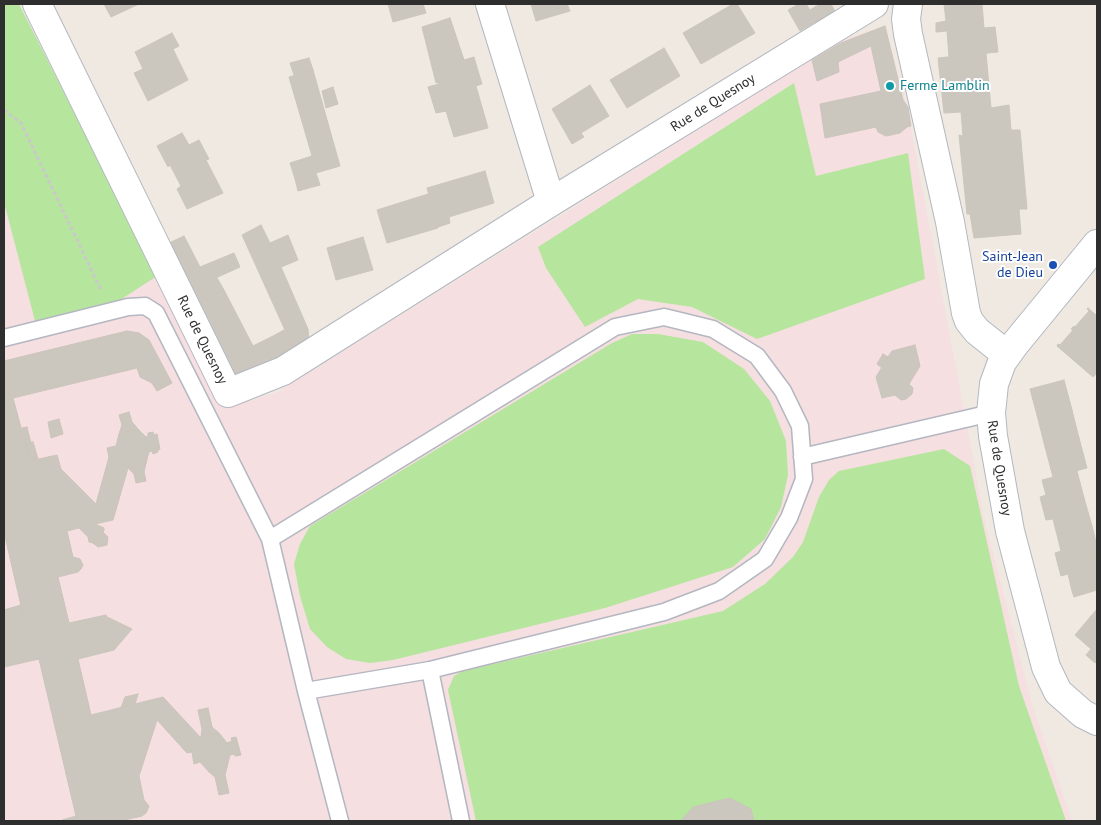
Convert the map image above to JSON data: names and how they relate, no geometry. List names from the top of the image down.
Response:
{
  "streets": {
    "street": ["Rue de Quesnoy"]
  },
  "places": ["Ferme Lamblin", "Saint-Jean de Dieu"]
}
